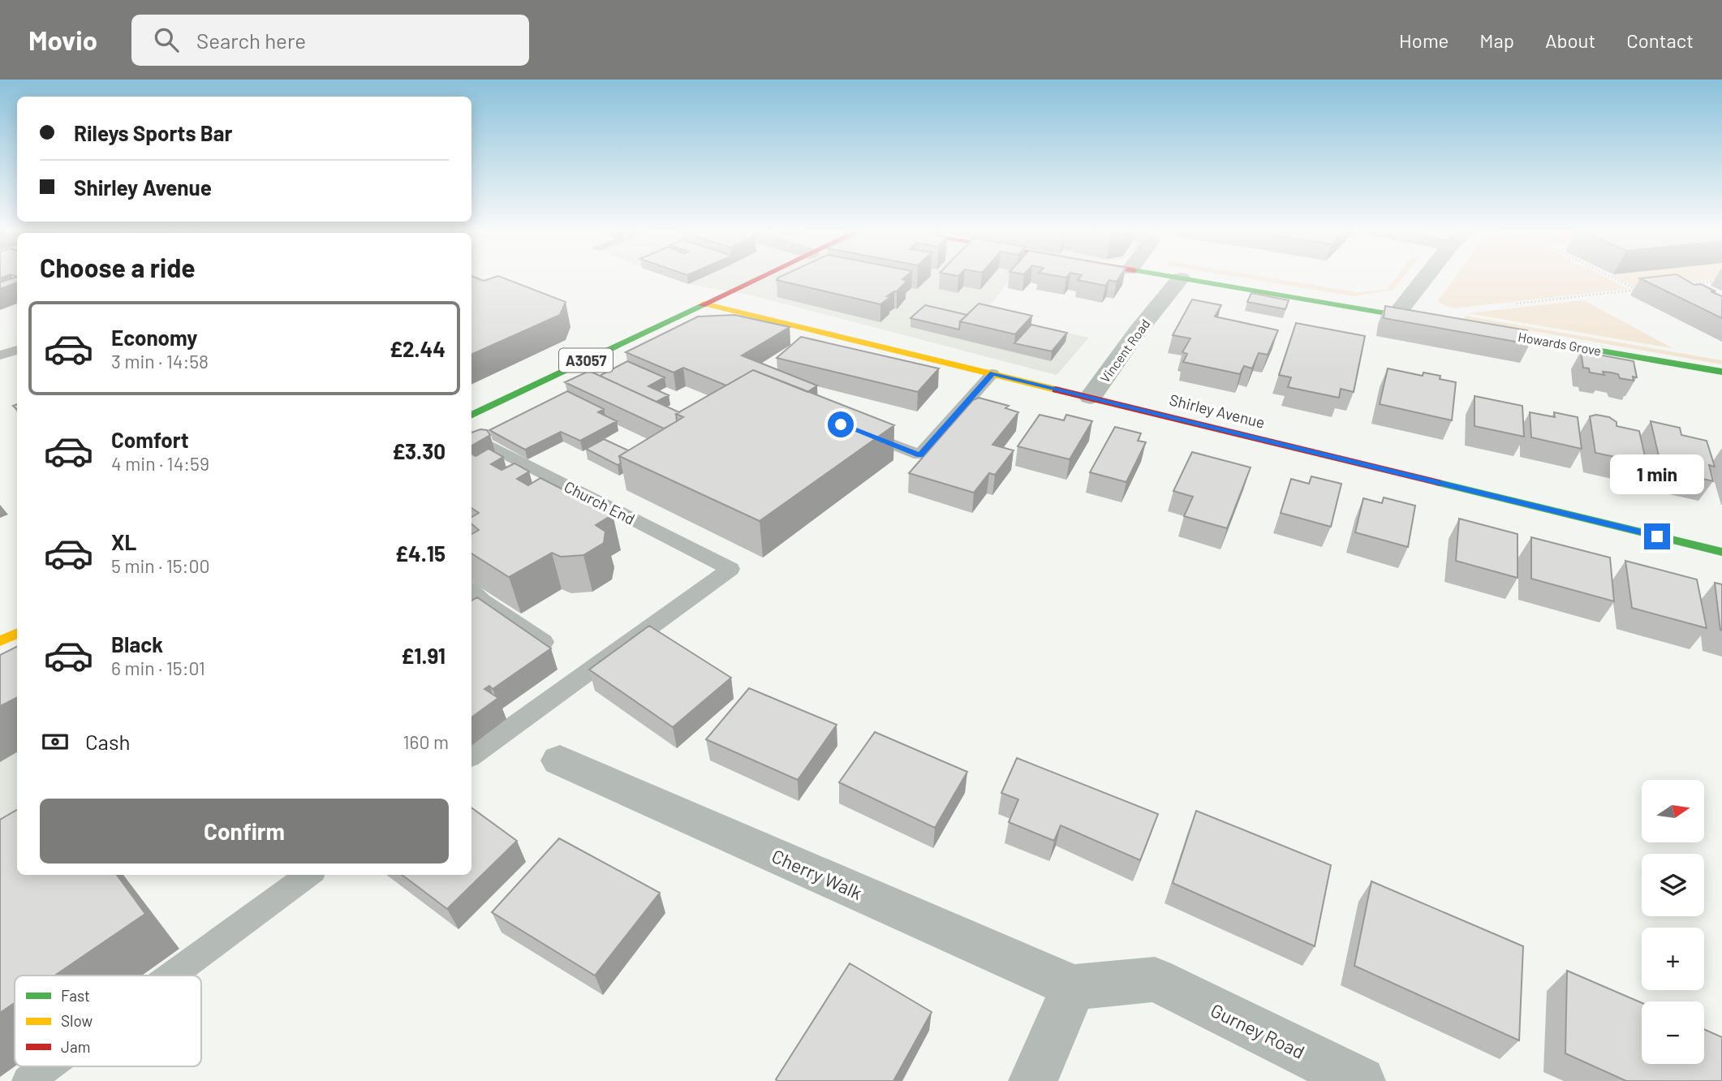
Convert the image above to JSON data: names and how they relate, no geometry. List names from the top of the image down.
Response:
{
  "streets": {
    "street": [
      "Howards Grove",
      "Vincent Road",
      "A3057",
      "Shirley Avenue",
      "Cherry Walk",
      "Gurney Road"
    ],
    "lane": ["Church End"]
  },
  "crossings": [
    ["Vincent Road", "Shirley Avenue"],
    ["A3057", "Shirley Avenue"],
    ["Cherry Walk", "Gurney Road"]
  ],
  "legend": ["Fast", "Slow", "Jam"],
  "north": "right",
  "page": {
    "header": "Movio",
    "search": "Search here",
    "nav": [
      "Home",
      "Map",
      "About",
      "Contact"
    ],
    "banner": ["Rileys Sports Bar", "Shirley Avenue"],
    "heading": "Choose a ride",
    "list": [
      {
        "name": "Economy",
        "note": "3 min · 14:58",
        "value": "£2.44"
      },
      {
        "name": "Comfort",
        "note": "4 min · 14:59",
        "value": "£3.30"
      },
      {
        "name": "XL",
        "note": "5 min · 15:00",
        "value": "£4.15"
      },
      {
        "name": "Black",
        "note": "6 min · 15:01",
        "value": "£1.91"
      }
    ],
    "bubble": "1 min",
    "pay": ["Cash", "160 m"],
    "map_buttons": ["+", "−"],
    "buttons": "Confirm"
  }
}
